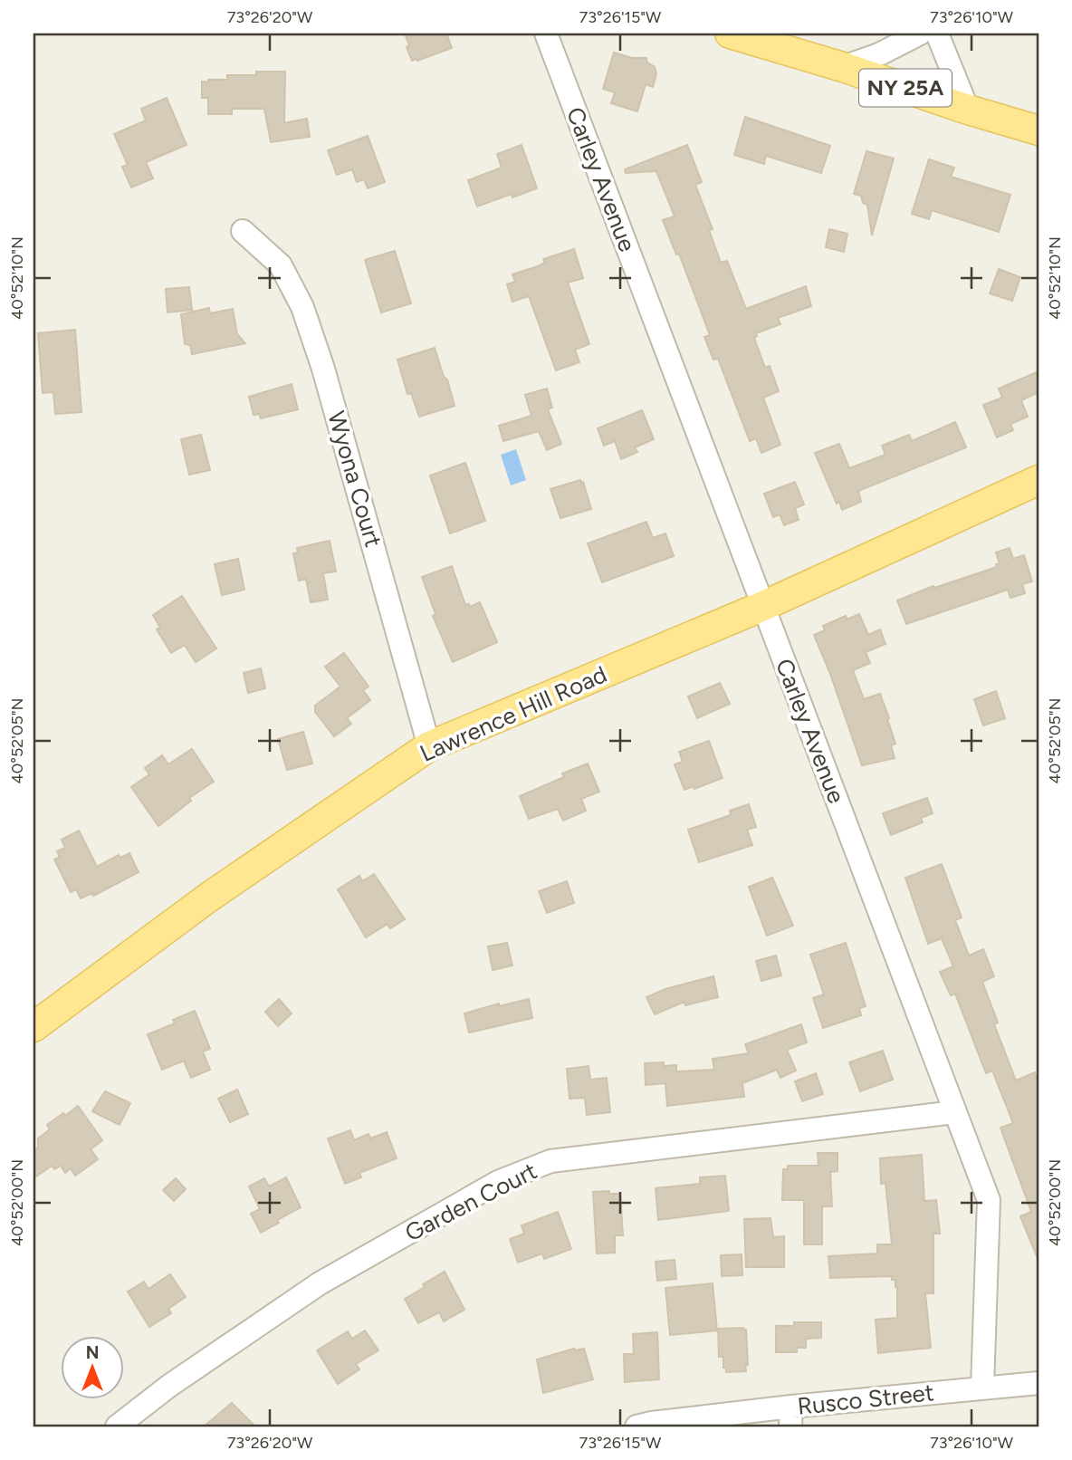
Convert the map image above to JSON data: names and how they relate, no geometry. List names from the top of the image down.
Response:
{
  "streets": {
    "main road": ["NY 25A", "Lawrence Hill Road"],
    "street": [
      "Carley Avenue",
      "Wyona Court",
      "Garden Court",
      "Rusco Street"
    ]
  },
  "crossings": [
    ["Carley Avenue", "Lawrence Hill Road"],
    ["Carley Avenue", "Garden Court"],
    ["Carley Avenue", "Rusco Street"],
    ["Wyona Court", "Lawrence Hill Road"]
  ],
  "north": "top",
  "coordinates": [
    "73°26'20\"W",
    "73°26'15\"W",
    "73°26'10\"W",
    "40°52'10\"N",
    "40°52'05\"N",
    "40°52'00\"N"
  ]
}
